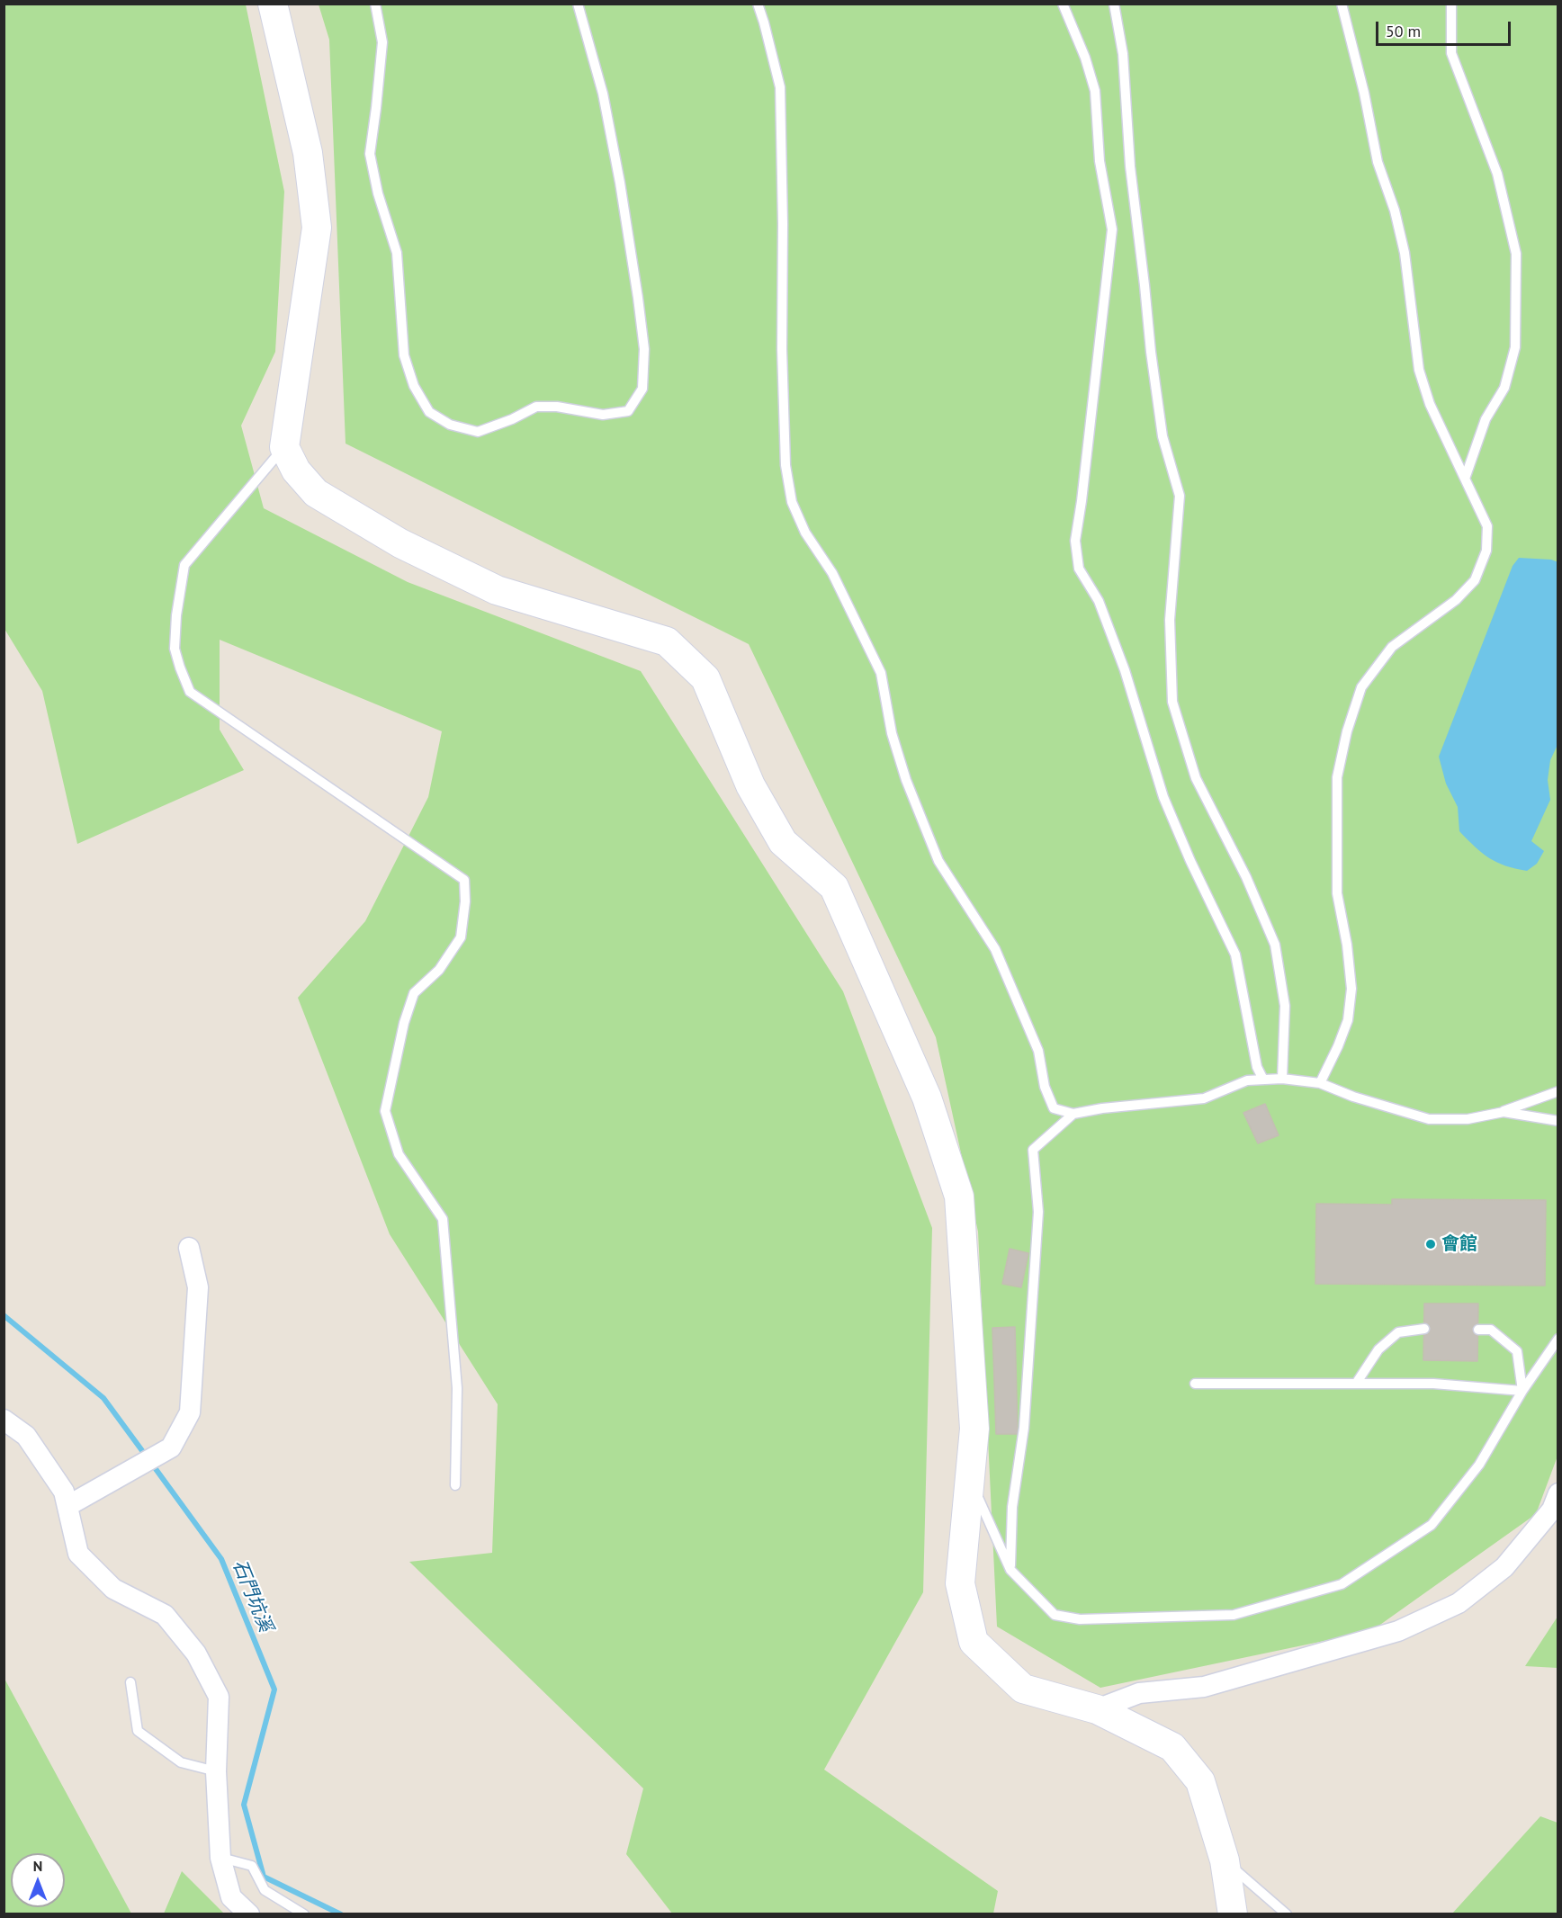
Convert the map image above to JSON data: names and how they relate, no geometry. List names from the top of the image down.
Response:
{
  "water": ["石門坑溪"],
  "places": ["會館"],
  "scale_bar": "50 m",
  "north": "top"
}
